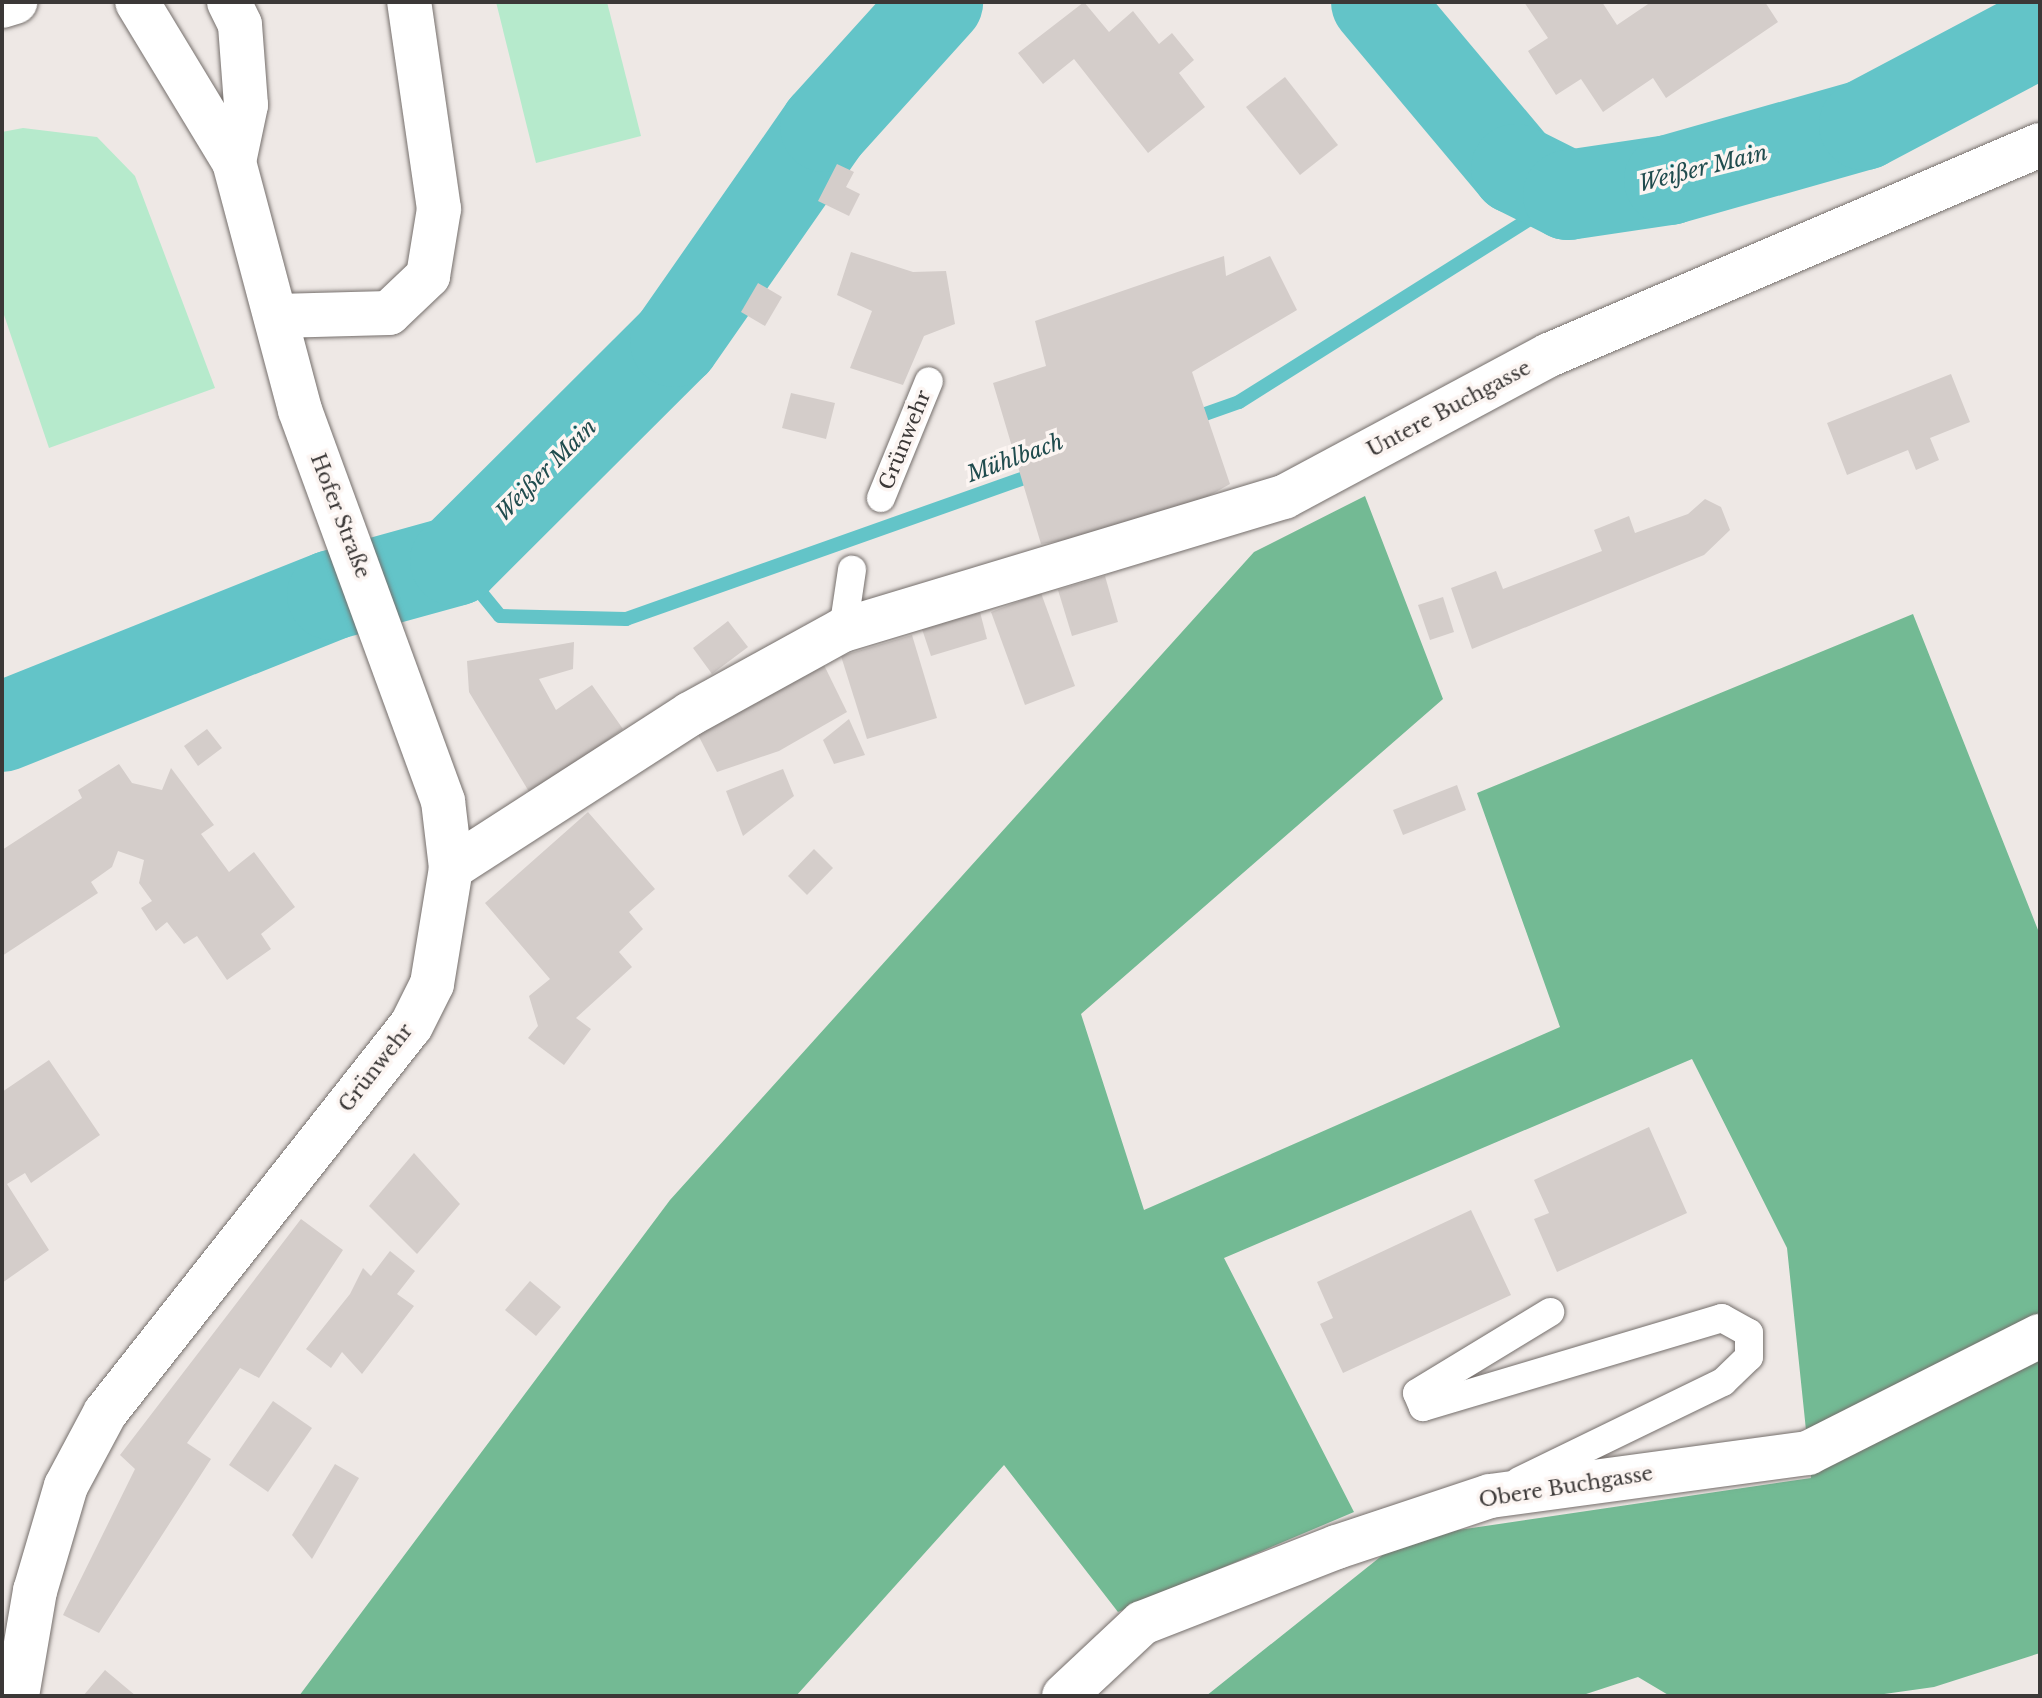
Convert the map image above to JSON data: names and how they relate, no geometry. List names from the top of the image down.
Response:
{
  "streets": {
    "street": [
      "Untere Buchgasse",
      "Grünwehr",
      "Hofer Straße",
      "Obere Buchgasse"
    ]
  },
  "crossings": [
    ["Grünwehr", "Hofer Straße"]
  ],
  "water": ["Weißer Main", "Mühlbach"]
}
